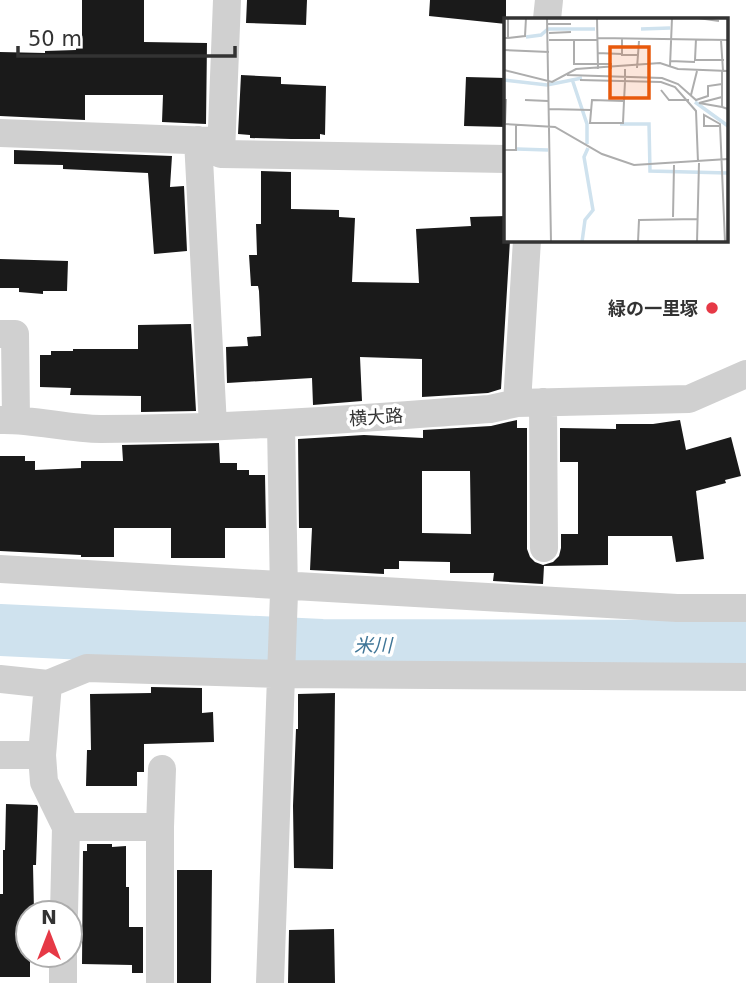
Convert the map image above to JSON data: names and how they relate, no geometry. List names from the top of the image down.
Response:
{
  "streets": {
    "street": ["横大路"]
  },
  "water": ["米川"],
  "places": ["緑の一里塚"],
  "scale_bar": "50 m",
  "north": "top"
}
